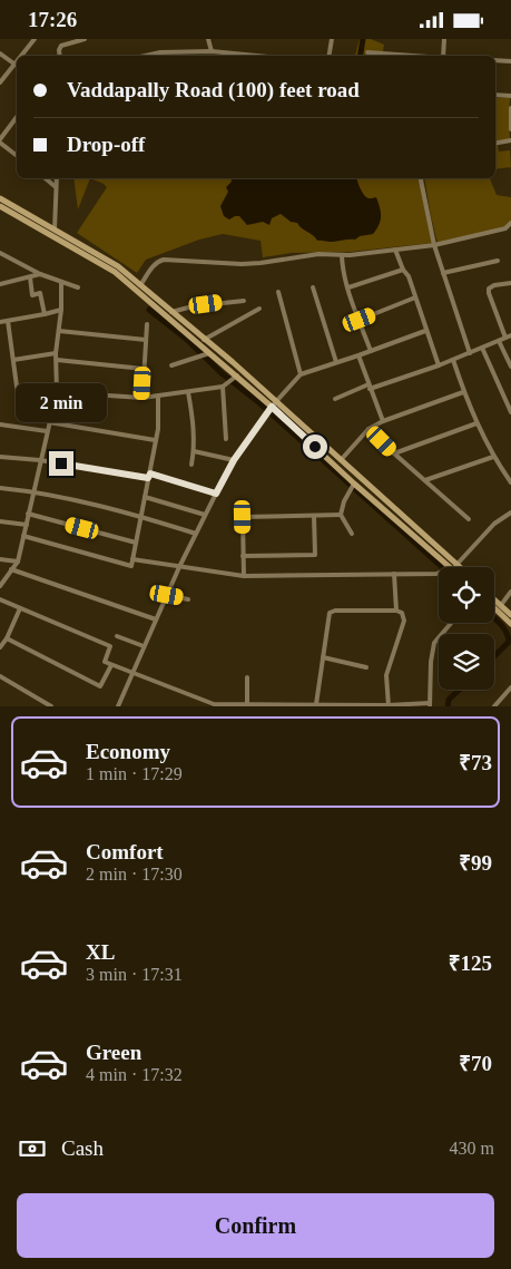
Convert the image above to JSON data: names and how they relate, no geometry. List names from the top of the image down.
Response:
{
  "page": {
    "status": "17:26",
    "banner": ["Vaddapally Road (100) feet road", "Drop-off"],
    "bubble": "2 min",
    "list": [
      {
        "name": "Economy",
        "note": "1 min · 17:29",
        "value": "₹73"
      },
      {
        "name": "Comfort",
        "note": "2 min · 17:30",
        "value": "₹99"
      },
      {
        "name": "XL",
        "note": "3 min · 17:31",
        "value": "₹125"
      },
      {
        "name": "Green",
        "note": "4 min · 17:32",
        "value": "₹70"
      }
    ],
    "pay": ["Cash", "430 m"],
    "buttons": "Confirm"
  }
}
